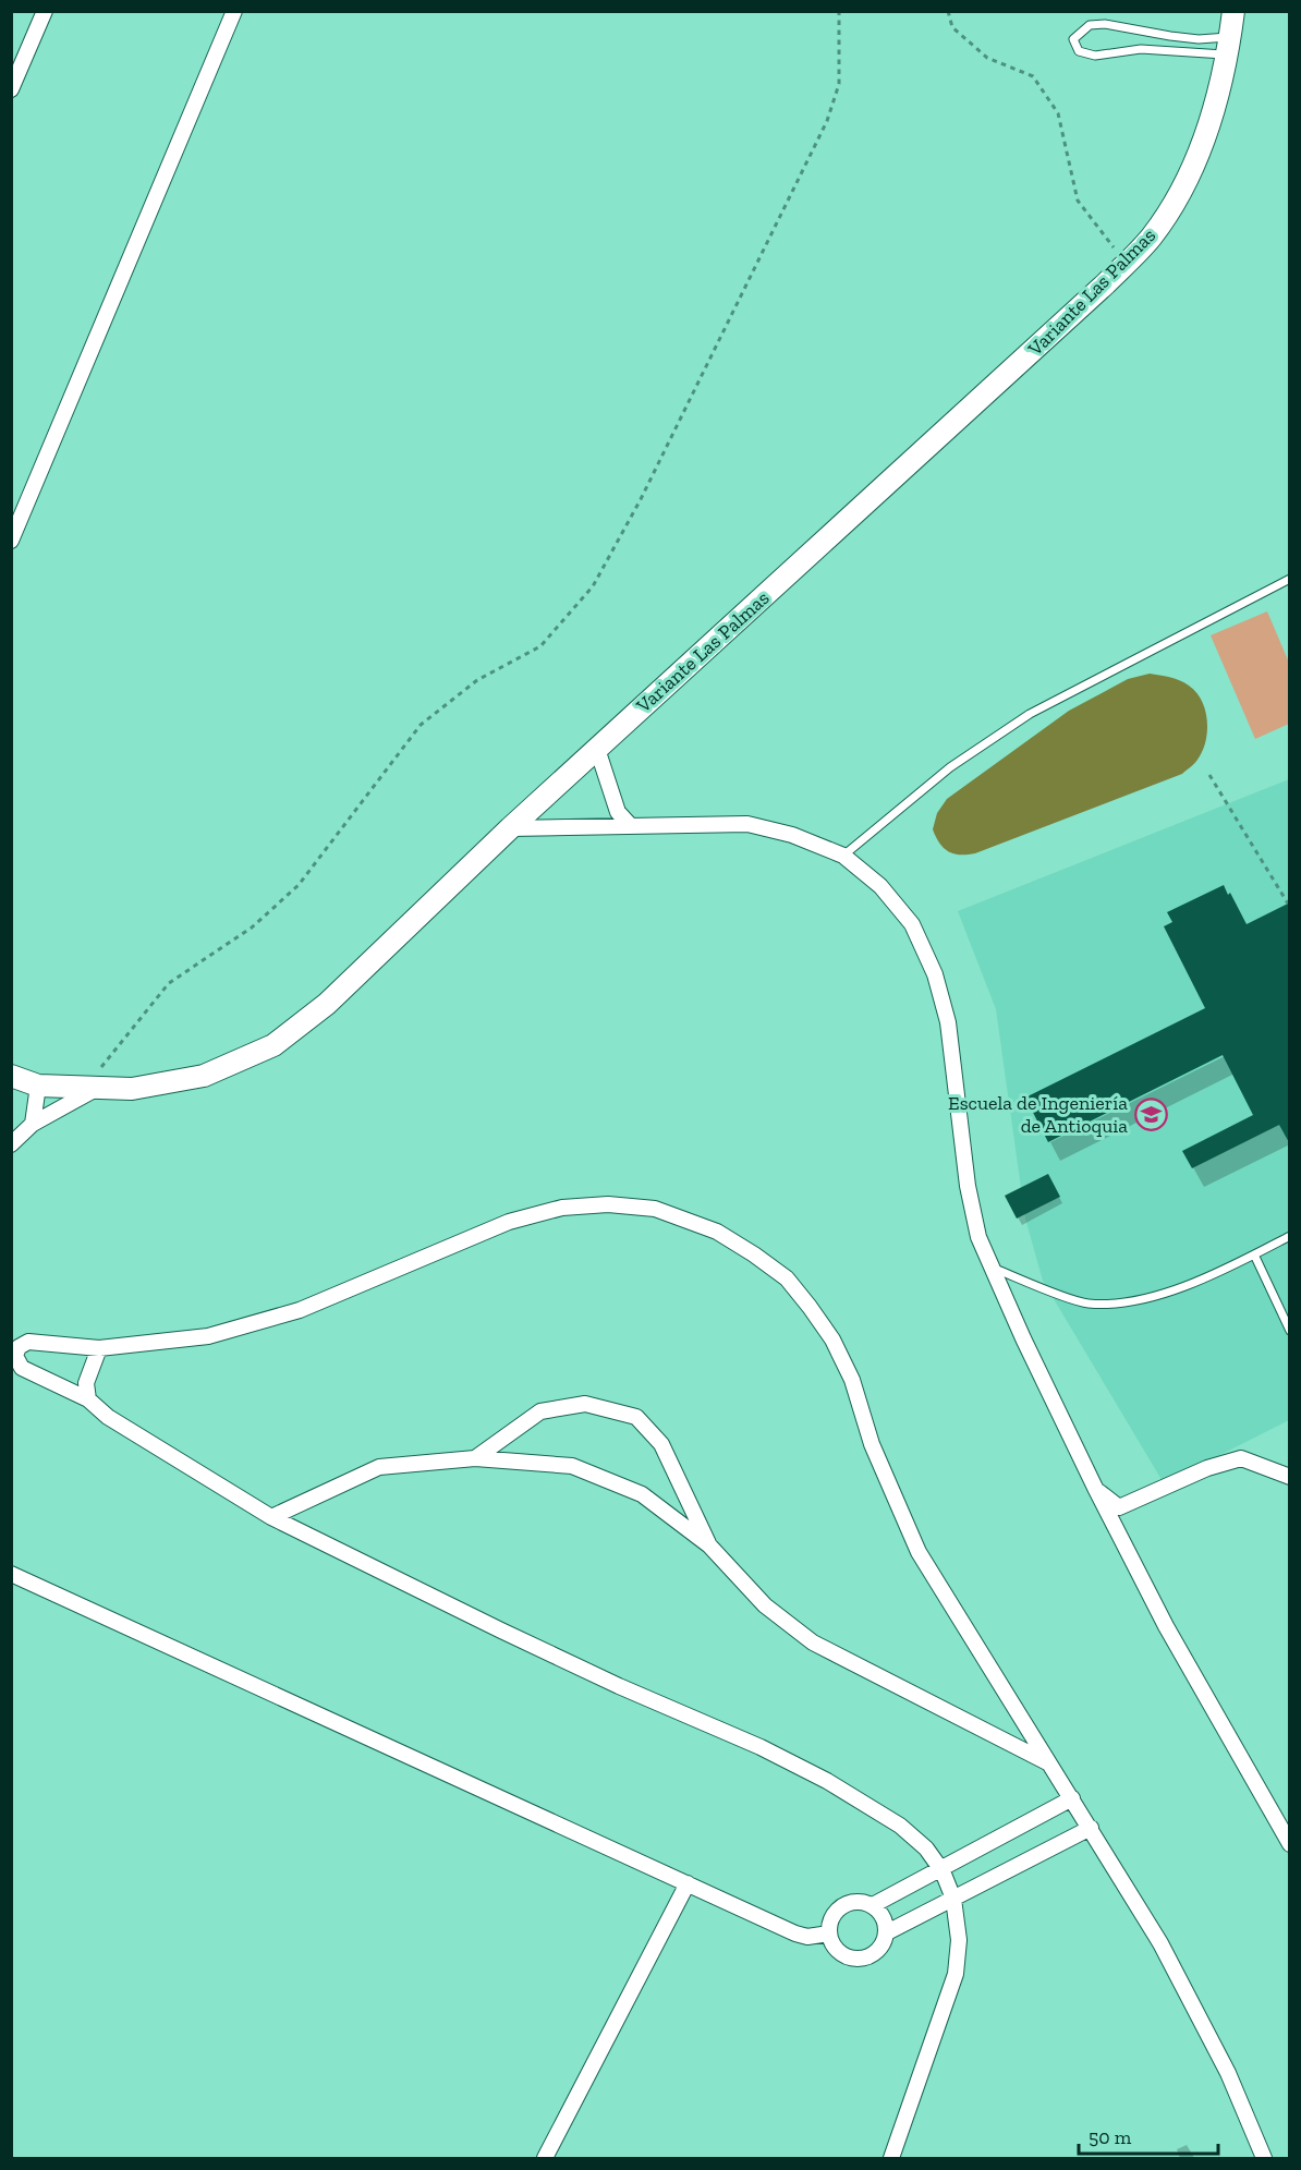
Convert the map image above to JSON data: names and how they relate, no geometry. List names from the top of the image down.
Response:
{
  "streets": {
    "main road": ["Variante Las Palmas"]
  },
  "places": {
    "school or university": ["Escuela de Ingeniería de Antioquia"]
  },
  "scale_bar": "50 m"
}
